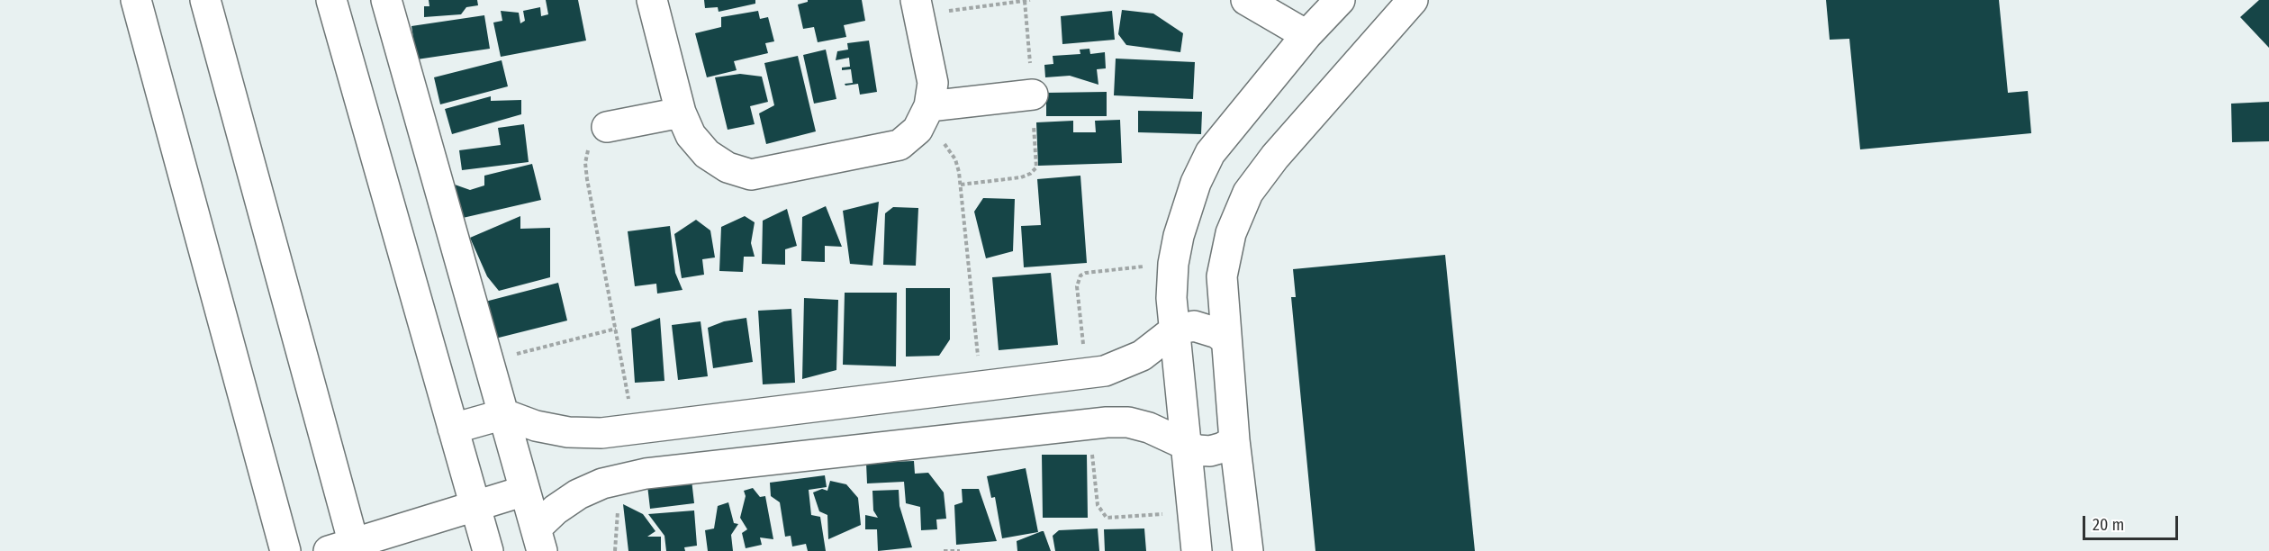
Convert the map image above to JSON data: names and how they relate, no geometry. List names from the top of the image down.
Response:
{
  "scale_bar": "20 m"
}
